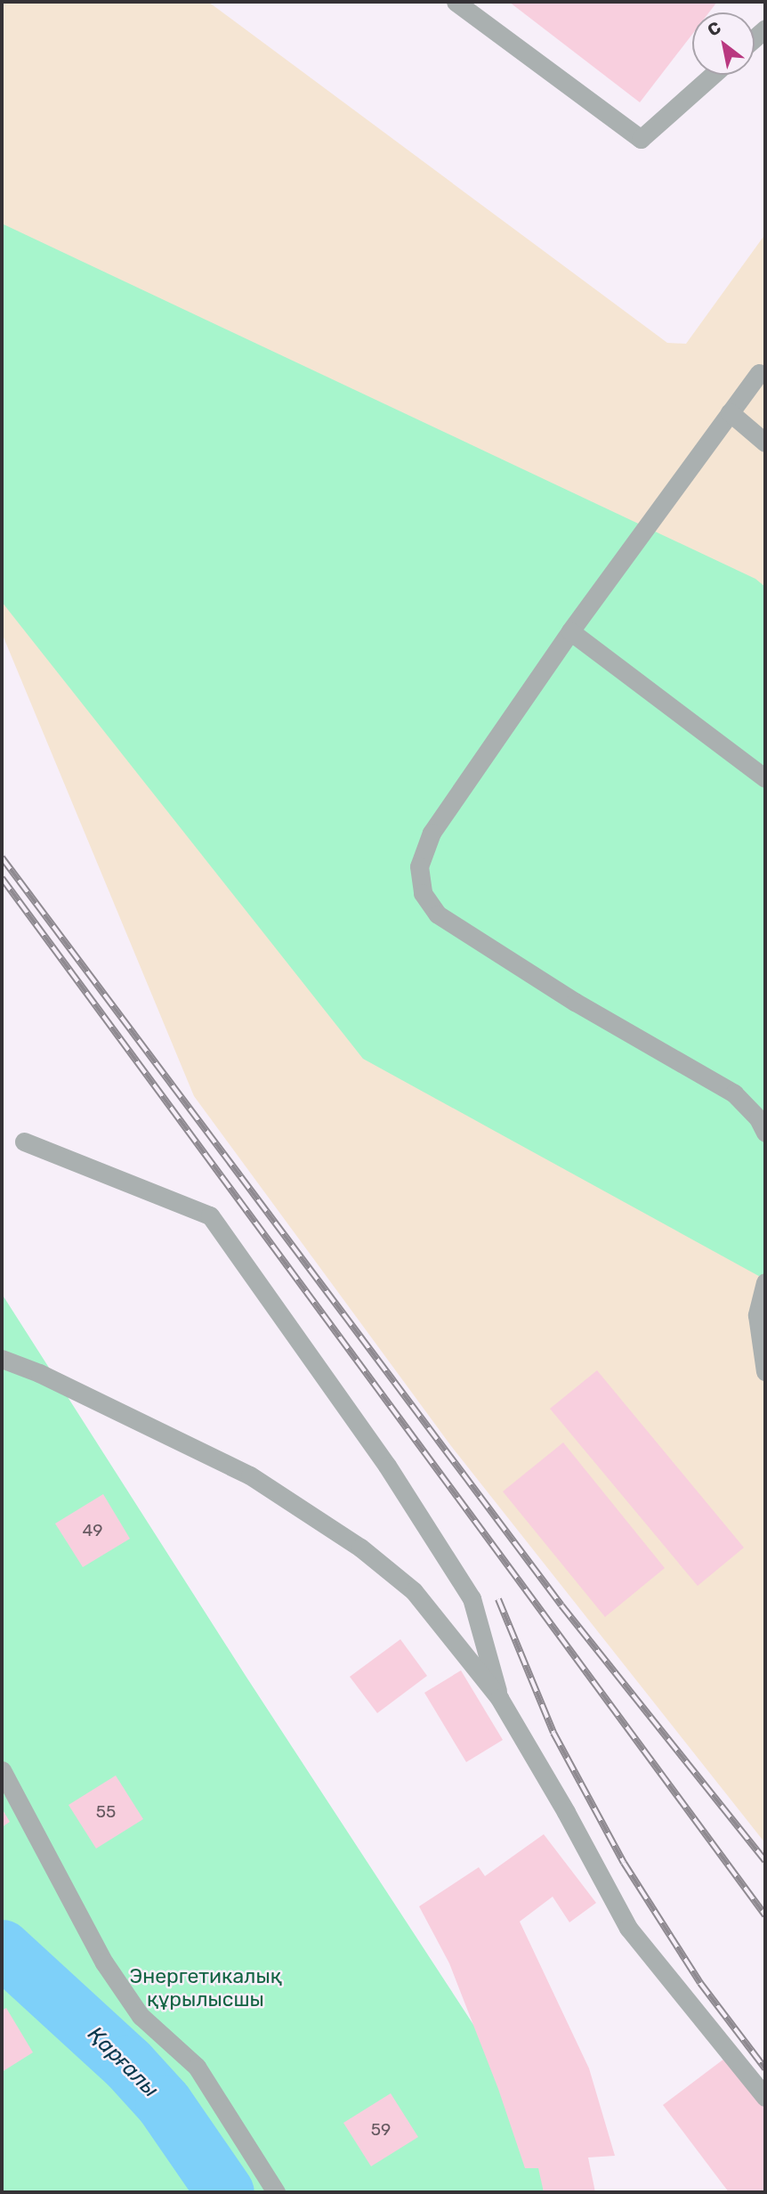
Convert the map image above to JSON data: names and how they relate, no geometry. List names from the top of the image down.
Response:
{
  "water": ["Қарғалы"],
  "parks": ["Энергетикалық құрылысшы"],
  "house_numbers": ["49", "55", "59"],
  "north": "top left"
}
